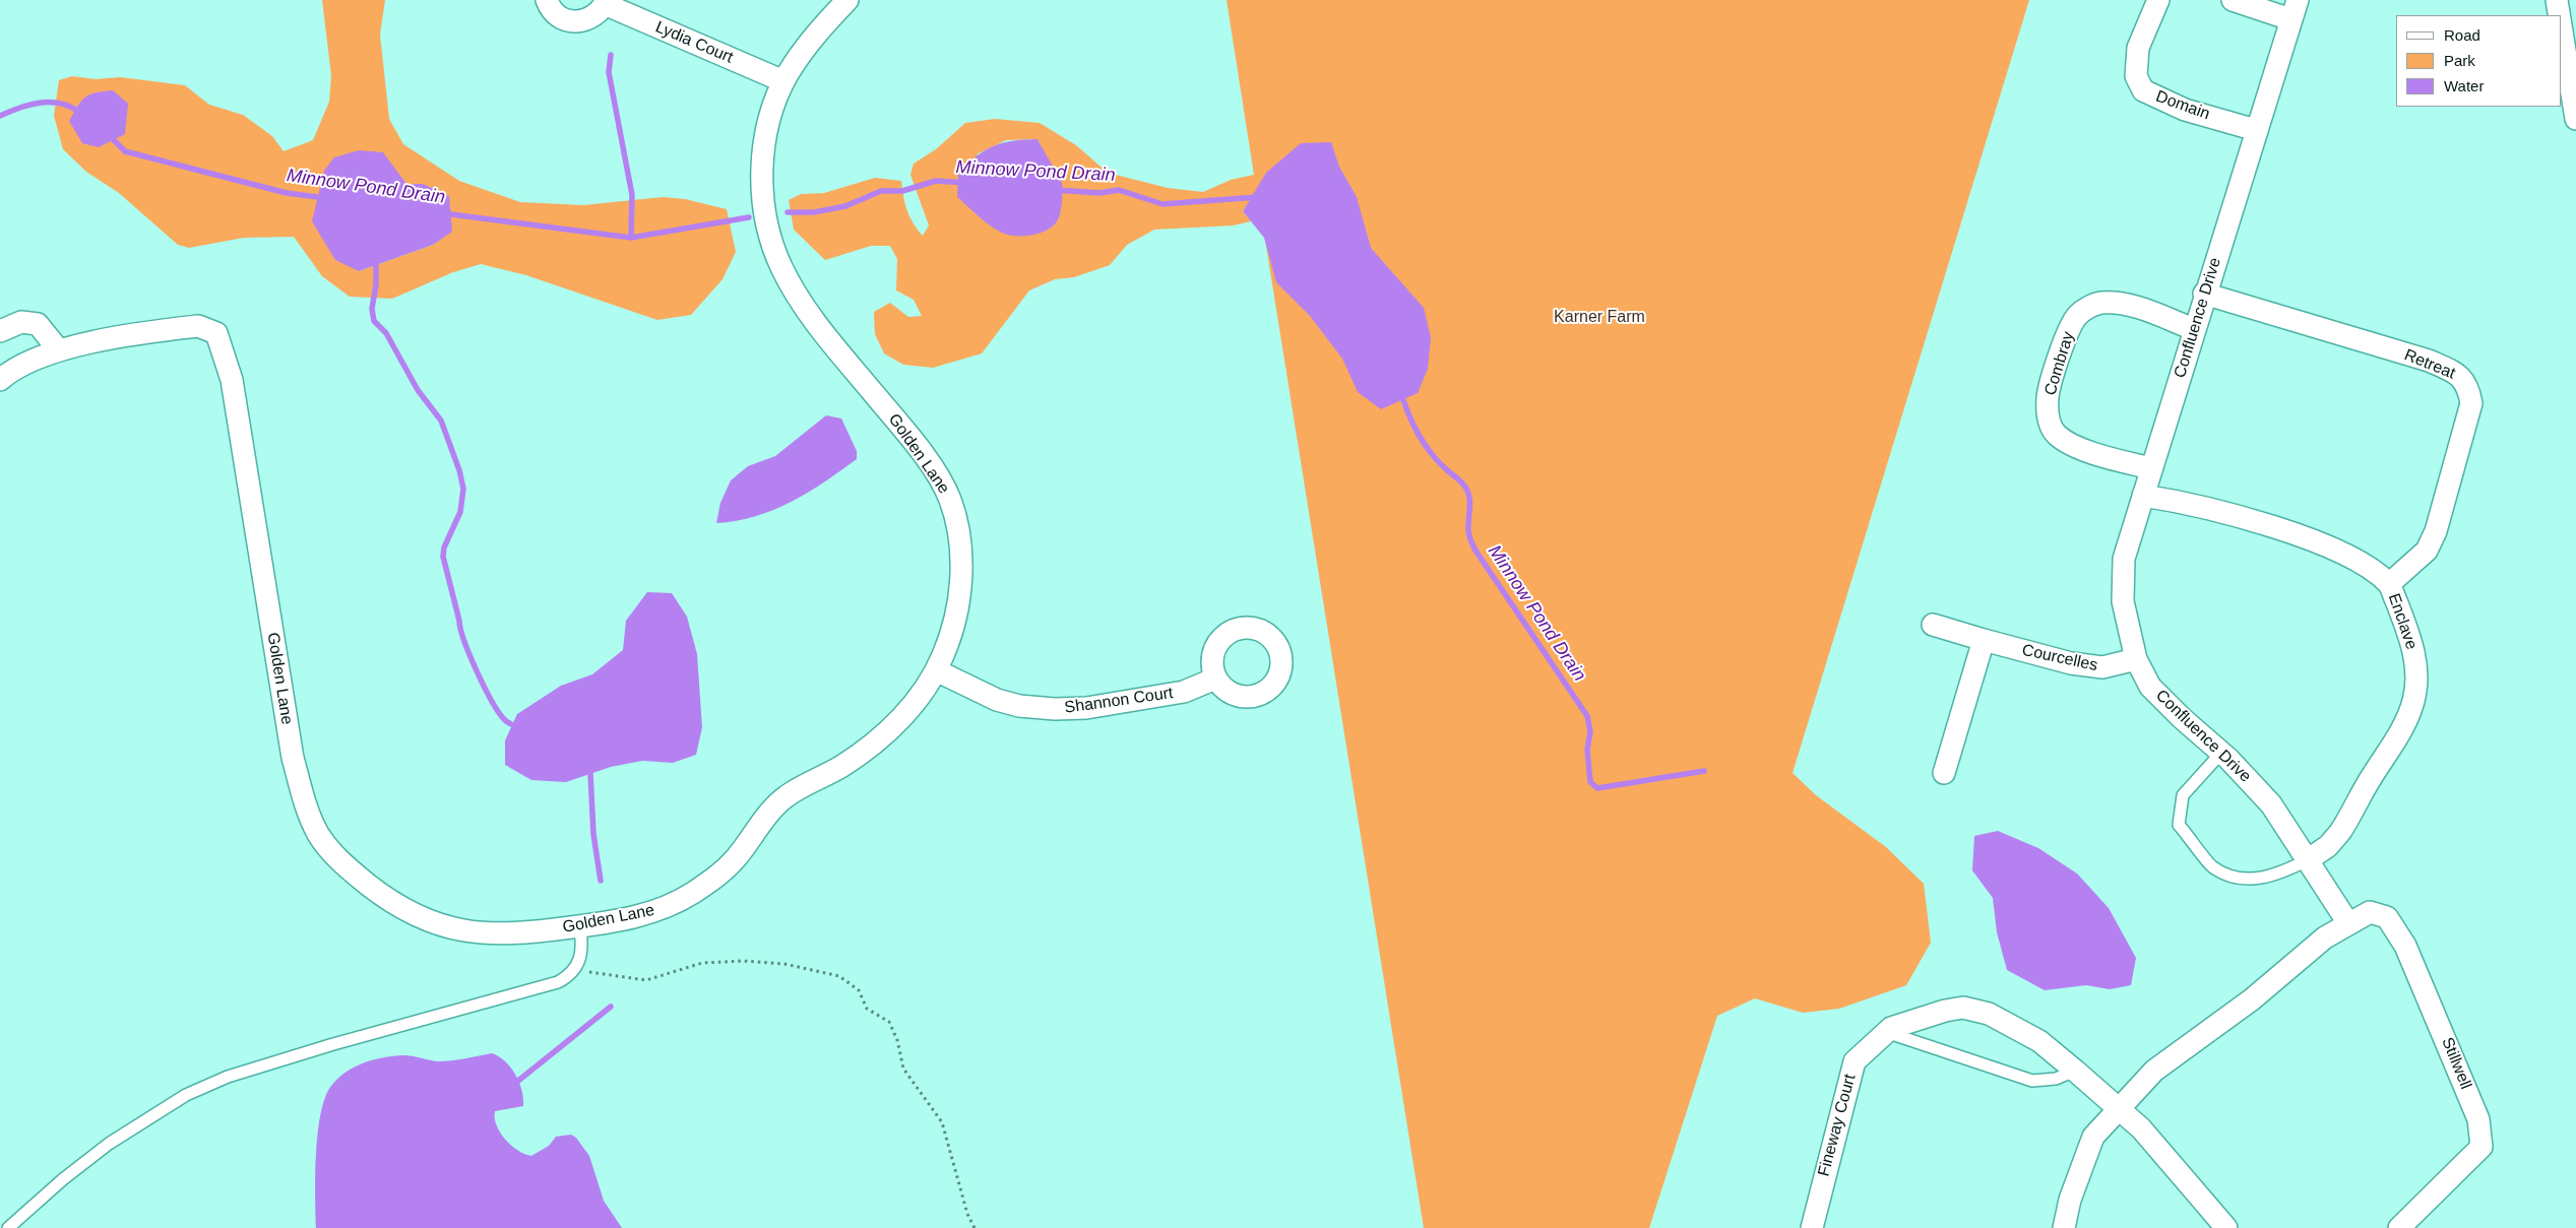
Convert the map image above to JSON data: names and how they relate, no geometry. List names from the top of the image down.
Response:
{
  "streets": {
    "street": [
      "Lydia Court",
      "Domain",
      "Confluence Drive",
      "Combray",
      "Retreat",
      "Golden Lane",
      "Enclave",
      "Courcelles",
      "Shannon Court",
      "Stillwell",
      "Fineway Court"
    ]
  },
  "crossings": [
    ["Lydia Court", "Golden Lane"],
    ["Domain", "Confluence Drive"],
    ["Confluence Drive", "Combray"],
    ["Confluence Drive", "Retreat"],
    ["Confluence Drive", "Enclave"],
    ["Confluence Drive", "Courcelles"],
    ["Confluence Drive", "Stillwell"],
    ["Retreat", "Enclave"],
    ["Golden Lane", "Shannon Court"]
  ],
  "water": ["Minnow Pond Drain"],
  "parks": ["Karner Farm"],
  "legend": ["Road", "Park", "Water"]
}
